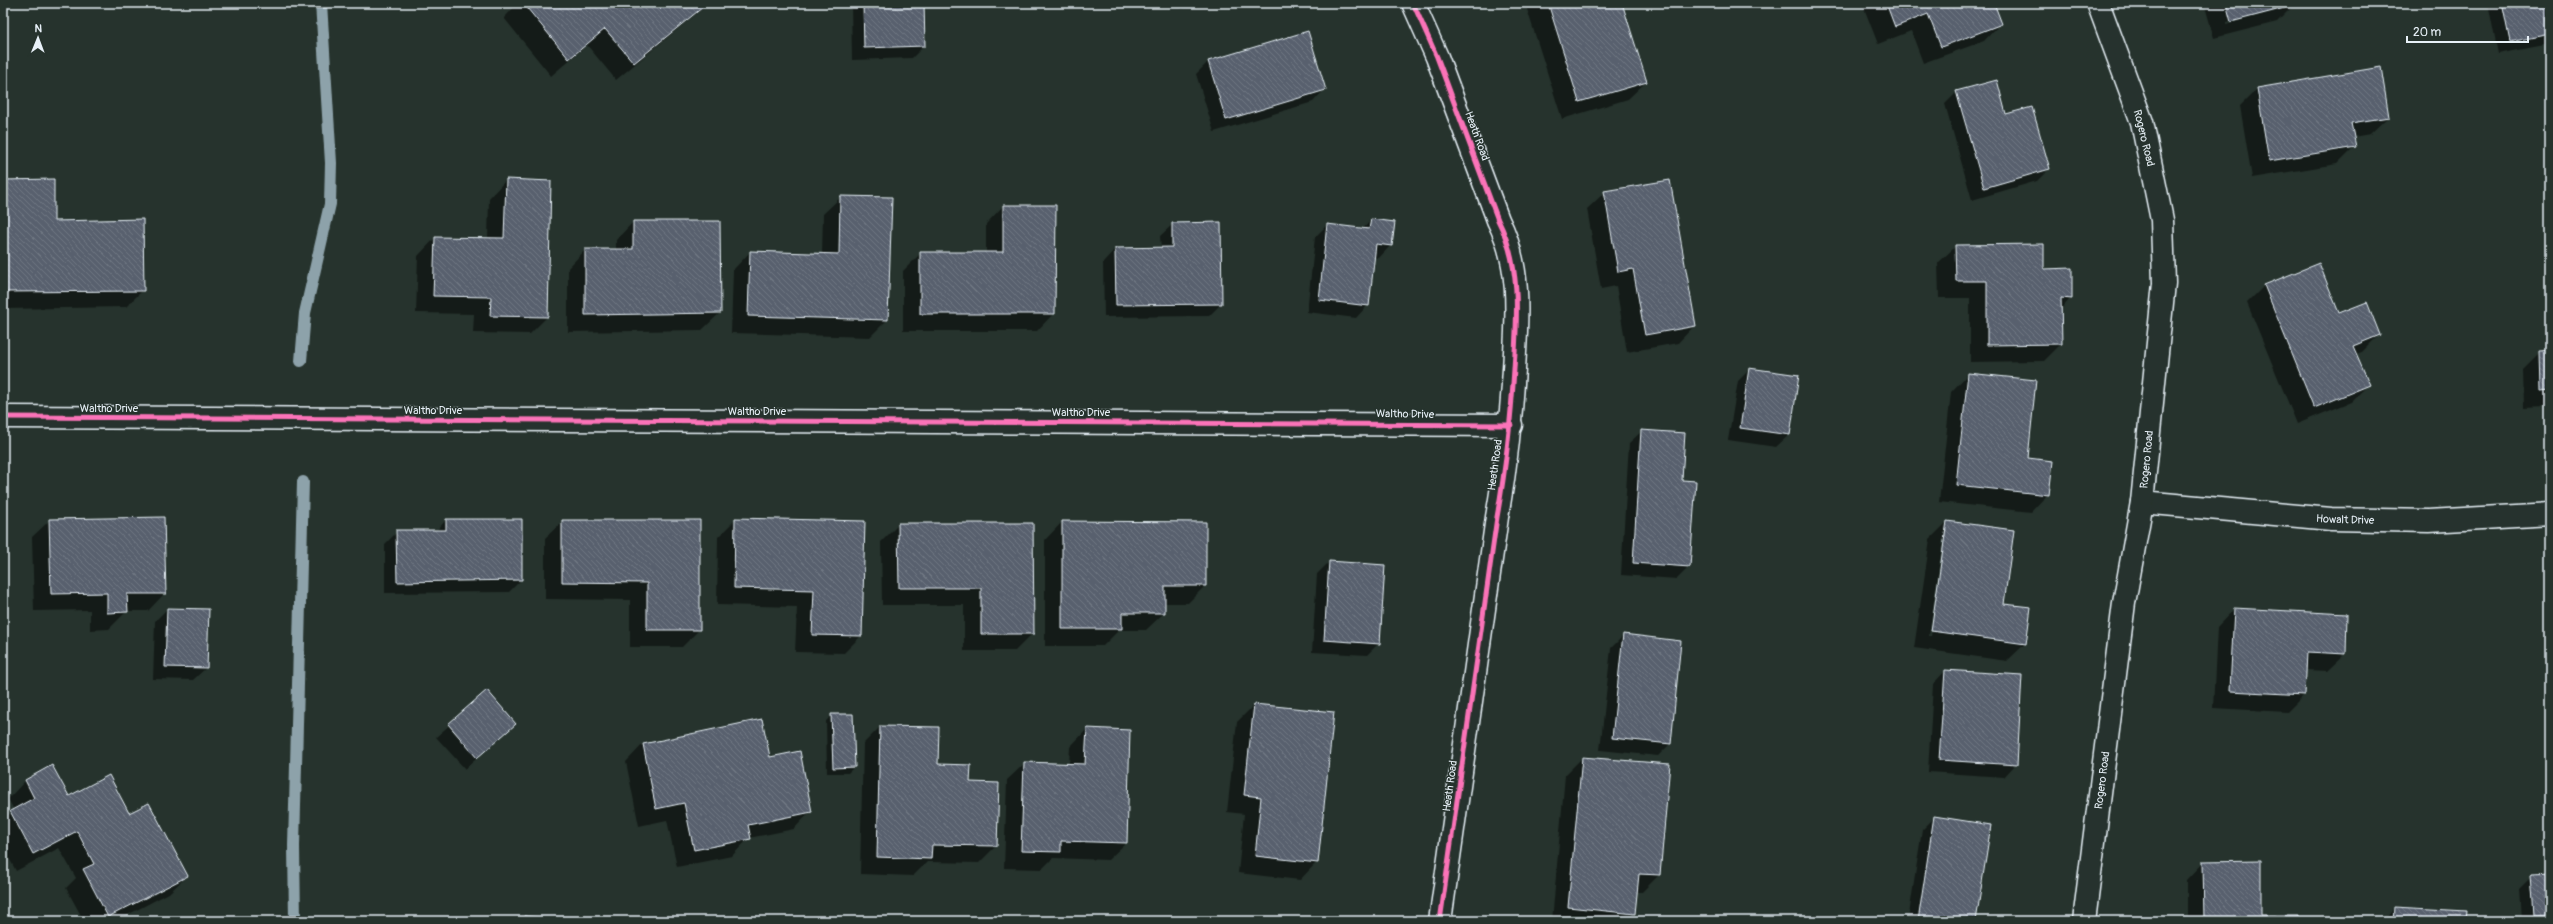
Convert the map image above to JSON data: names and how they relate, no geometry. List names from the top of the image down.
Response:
{
  "streets": {
    "street": [
      "Heath Road",
      "Rogero Road",
      "Waltho Drive",
      "Howalt Drive"
    ]
  },
  "crossings": [
    ["Heath Road", "Waltho Drive"],
    ["Rogero Road", "Howalt Drive"]
  ],
  "scale_bar": "20 m",
  "north": "top"
}
